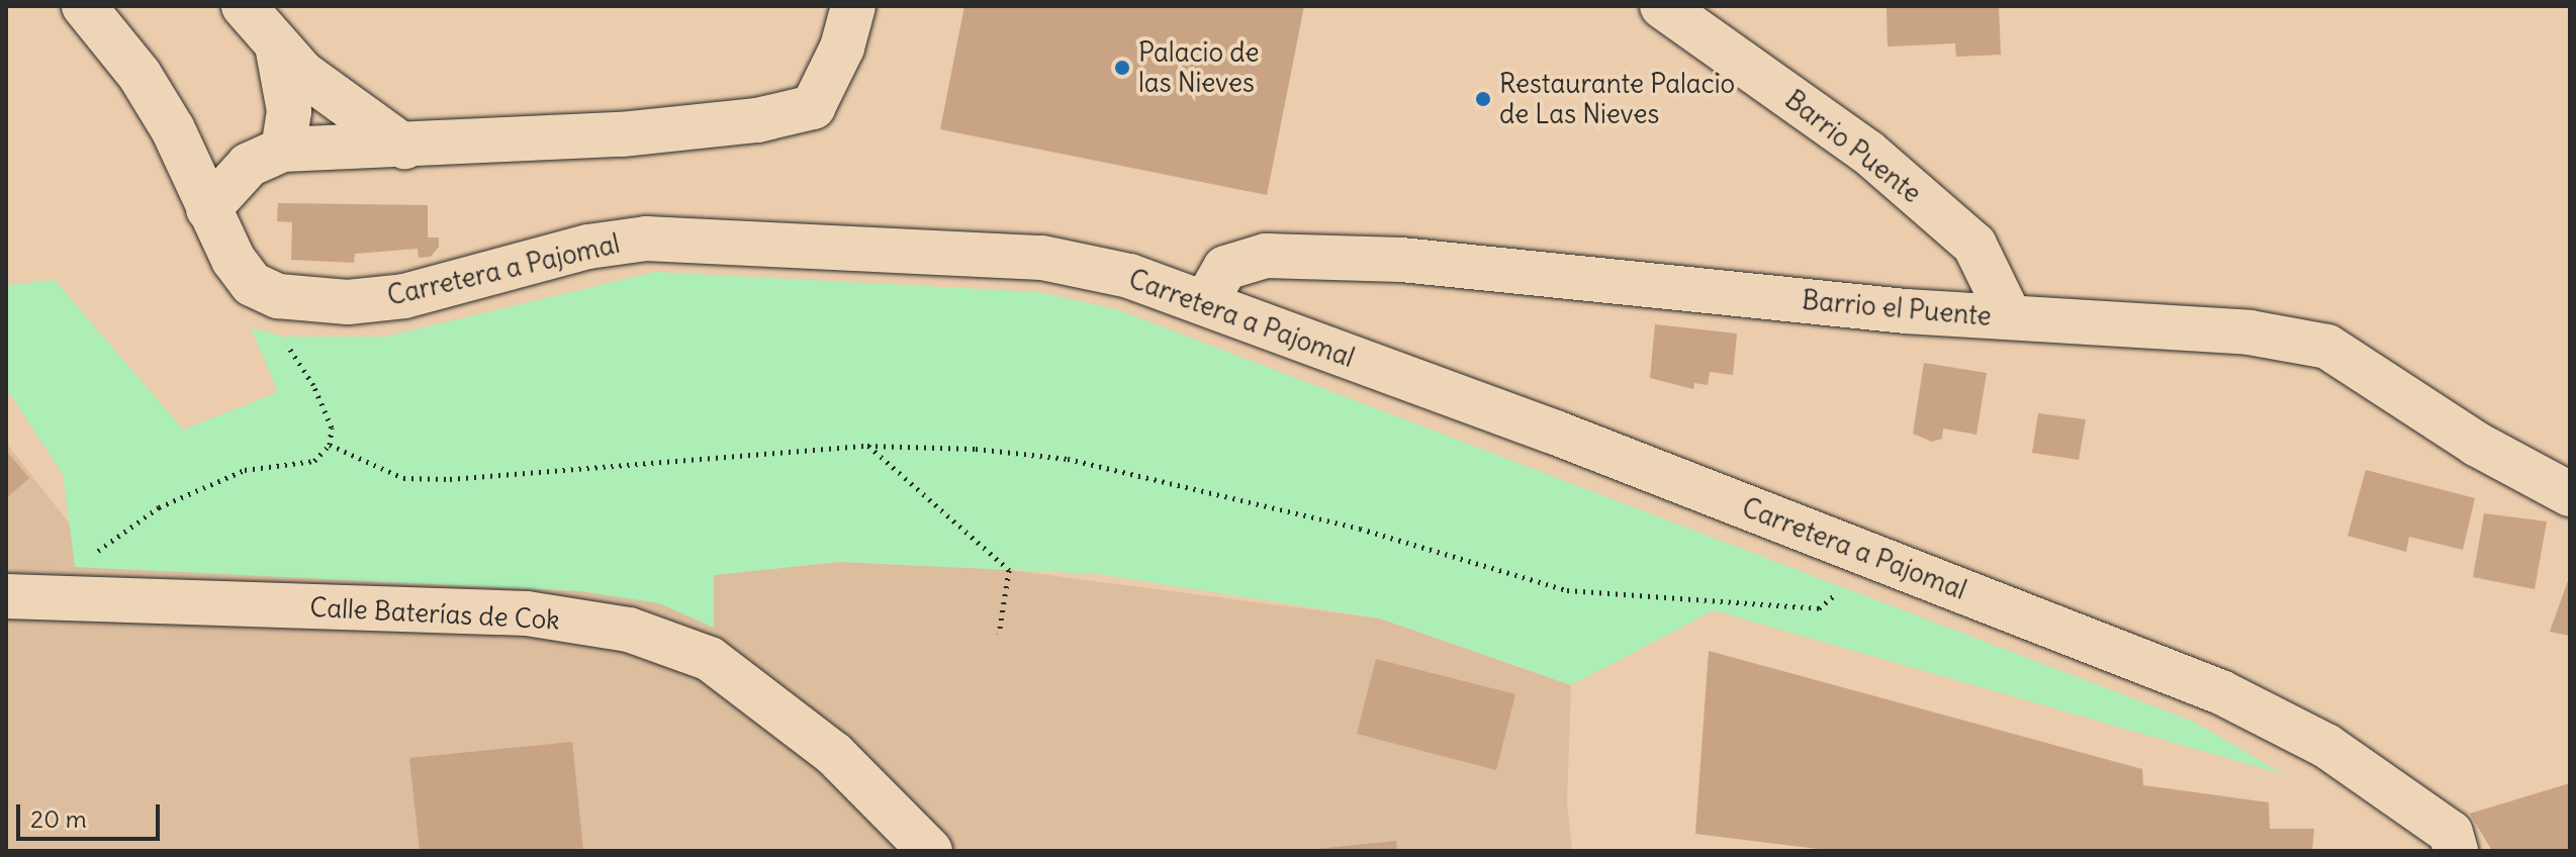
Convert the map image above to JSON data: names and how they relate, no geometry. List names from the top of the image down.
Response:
{
  "streets": {
    "street": [
      "Barrio Puente",
      "Carretera a Pajomal",
      "Barrio el Puente",
      "Calle Baterías de Cok"
    ]
  },
  "crossings": [
    ["Barrio Puente", "Barrio el Puente"],
    ["Carretera a Pajomal", "Barrio el Puente"]
  ],
  "places": ["Palacio de las Nieves", "Restaurante Palacio de Las Nieves"],
  "scale_bar": "20 m"
}
